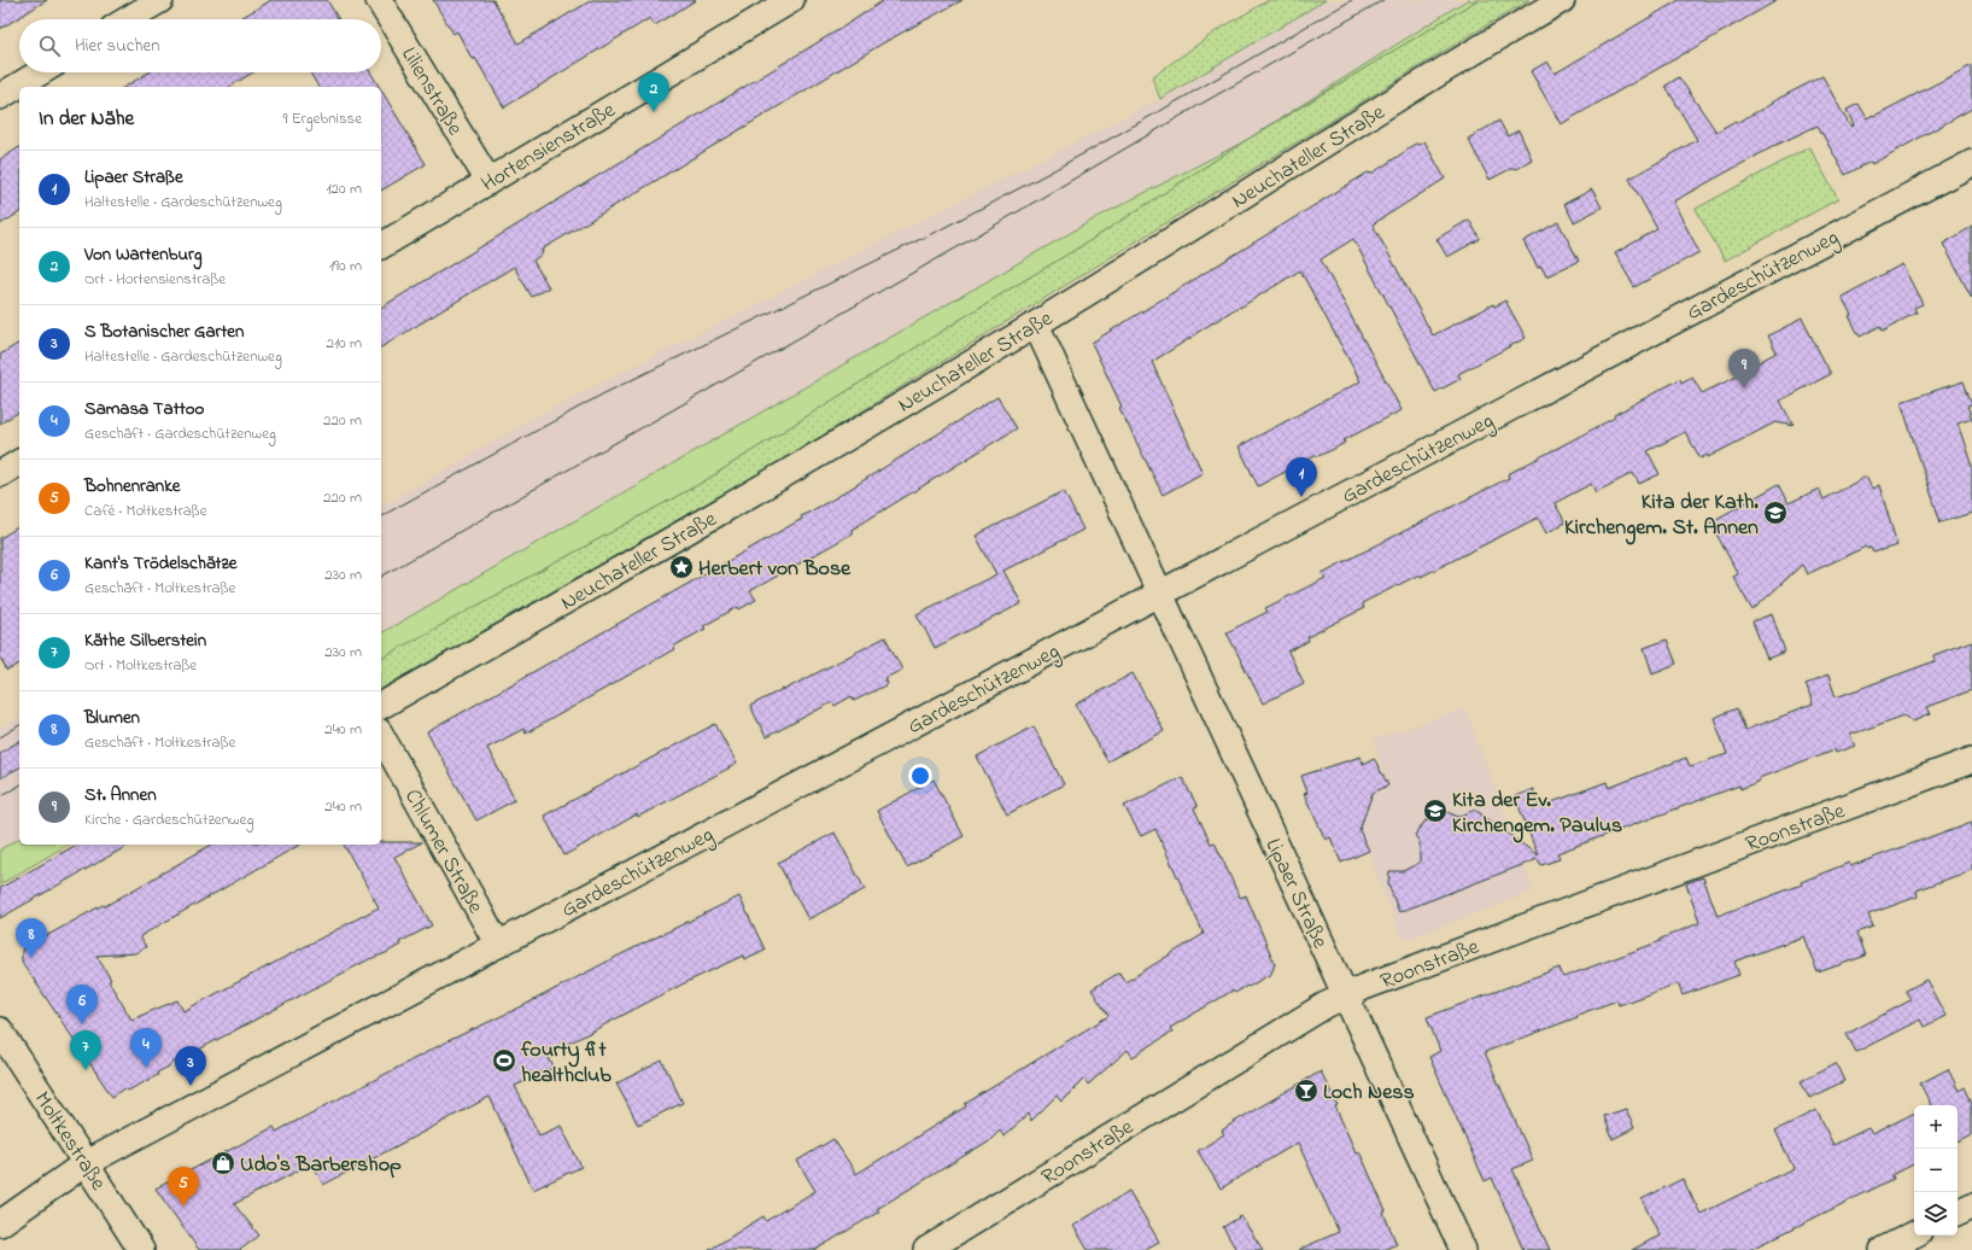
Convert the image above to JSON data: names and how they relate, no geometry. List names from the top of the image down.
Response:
{
  "streets": {
    "street": [
      "Lilienstraße",
      "Hortensienstraße",
      "Neuchateller Straße",
      "Gardeschützenweg",
      "Roonstraße",
      "Chlumer Straße",
      "Lipaer Straße",
      "Moltkestraße"
    ]
  },
  "crossings": [
    ["Lilienstraße", "Hortensienstraße"],
    ["Neuchateller Straße", "Lipaer Straße"],
    ["Gardeschützenweg", "Chlumer Straße"],
    ["Gardeschützenweg", "Lipaer Straße"],
    ["Gardeschützenweg", "Moltkestraße"],
    ["Roonstraße", "Lipaer Straße"]
  ],
  "places": {
    "school or university": ["Kita der Kath. Kirchengem. St. Annen", "Kita der Ev. Kirchengem. Paulus"],
    "place": ["Herbert von Bose"],
    "sports": ["fourty fit healthclub"],
    "bar": ["Loch Ness"],
    "shop": ["Udo's Barbershop"]
  },
  "page": {
    "search": "Hier suchen",
    "pins": [
      "2",
      "9",
      "1",
      "8",
      "6",
      "4",
      "7",
      "3",
      "5"
    ],
    "heading": ["In der Nähe", "9 Ergebnisse"],
    "list": [
      {
        "mark": "1",
        "name": "Lipaer Straße",
        "note": "Haltestelle · Gardeschützenweg",
        "value": "120 m"
      },
      {
        "mark": "2",
        "name": "Von Wartenburg",
        "note": "Ort · Hortensienstraße",
        "value": "190 m"
      },
      {
        "mark": "3",
        "name": "S Botanischer Garten",
        "note": "Haltestelle · Gardeschützenweg",
        "value": "210 m"
      },
      {
        "mark": "4",
        "name": "Samasa Tattoo",
        "note": "Geschäft · Gardeschützenweg",
        "value": "220 m"
      },
      {
        "mark": "5",
        "name": "Bohnenranke",
        "note": "Café · Moltkestraße",
        "value": "220 m"
      },
      {
        "mark": "6",
        "name": "Kant's Trödelschätze",
        "note": "Geschäft · Moltkestraße",
        "value": "230 m"
      },
      {
        "mark": "7",
        "name": "Käthe Silberstein",
        "note": "Ort · Moltkestraße",
        "value": "230 m"
      },
      {
        "mark": "8",
        "name": "Blumen",
        "note": "Geschäft · Moltkestraße",
        "value": "240 m"
      },
      {
        "mark": "9",
        "name": "St. Annen",
        "note": "Kirche · Gardeschützenweg",
        "value": "240 m"
      }
    ],
    "map_buttons": ["+", "−"]
  }
}
